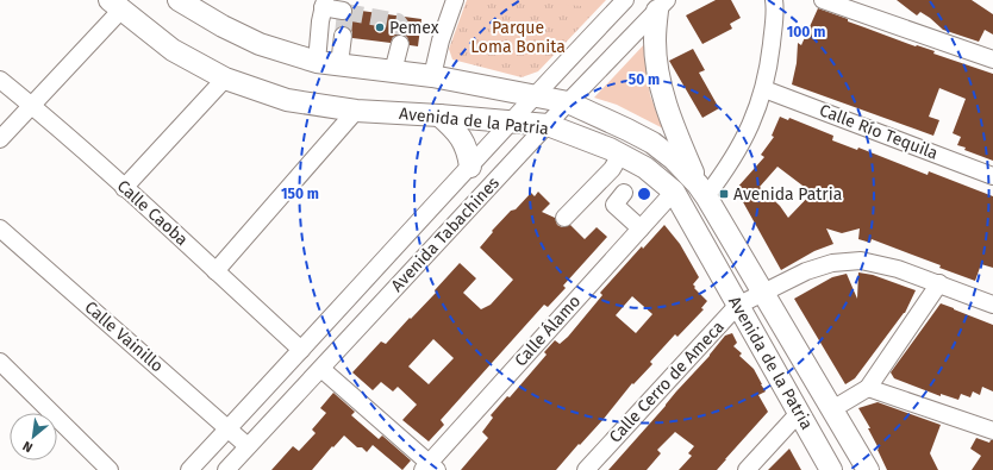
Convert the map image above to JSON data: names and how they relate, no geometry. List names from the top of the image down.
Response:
{
  "streets": {
    "main road": ["Avenida de la Patria"],
    "street": [
      "Calle Río Tequila",
      "Calle Caoba",
      "Avenida Tabachines",
      "Calle Álamo",
      "Calle Vainillo",
      "Calle Cerro de Ameca"
    ]
  },
  "crossings": [
    ["Avenida de la Patria", "Avenida Tabachines"],
    ["Avenida de la Patria", "Calle Álamo"],
    ["Avenida de la Patria", "Calle Cerro de Ameca"],
    ["Calle Caoba", "Avenida Tabachines"],
    ["Avenida Tabachines", "Calle Vainillo"]
  ],
  "parks": ["Parque Loma Bonita"],
  "places": {
    "other": ["Pemex"],
    "transit": ["Avenida Patria"]
  },
  "north": "bottom left",
  "rings": ["100 m", "50 m", "150 m"]
}
